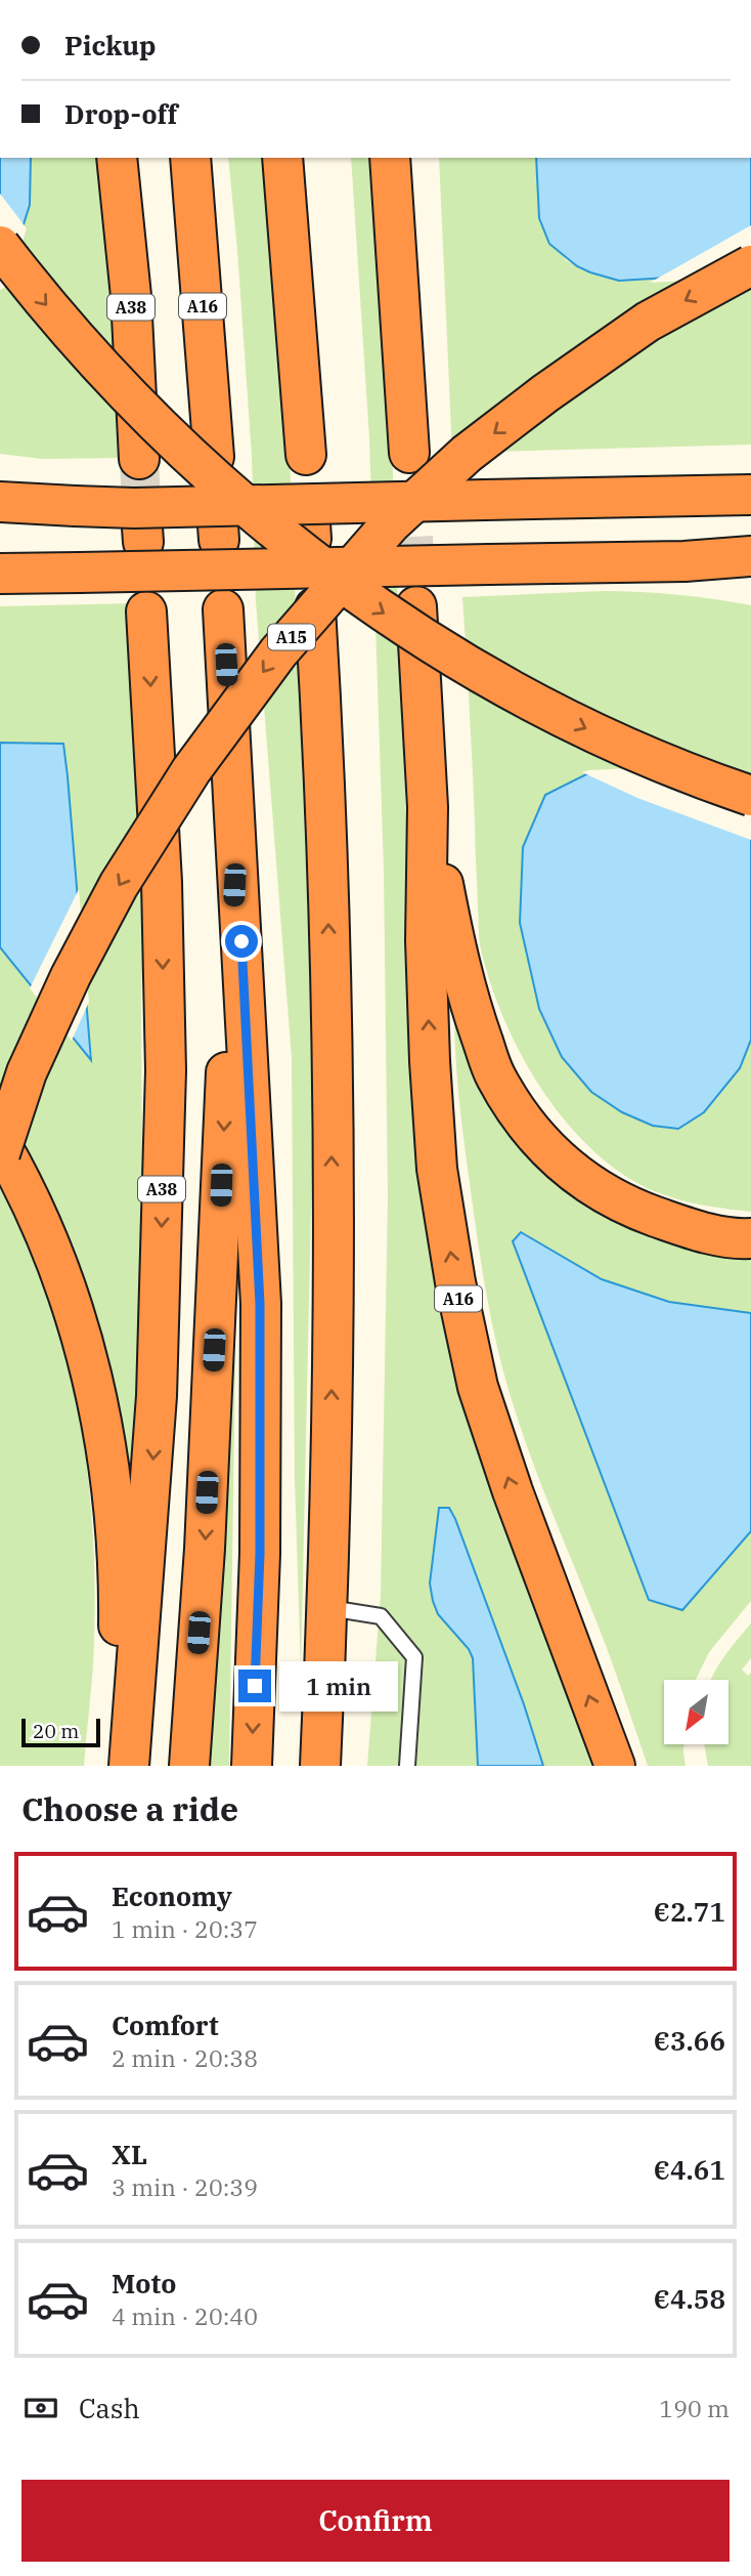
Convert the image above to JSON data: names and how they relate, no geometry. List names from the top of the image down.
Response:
{
  "streets": {
    "highway": ["A16", "A38", "A15"]
  },
  "scale_bar": "20 m",
  "north": "bottom left",
  "page": {
    "banner": ["Pickup", "Drop-off"],
    "bubble": "1 min",
    "scale": "20 m",
    "heading": "Choose a ride",
    "list": [
      {
        "name": "Economy",
        "note": "1 min · 20:37",
        "value": "€2.71"
      },
      {
        "name": "Comfort",
        "note": "2 min · 20:38",
        "value": "€3.66"
      },
      {
        "name": "XL",
        "note": "3 min · 20:39",
        "value": "€4.61"
      },
      {
        "name": "Moto",
        "note": "4 min · 20:40",
        "value": "€4.58"
      }
    ],
    "pay": ["Cash", "190 m"],
    "buttons": "Confirm"
  }
}
